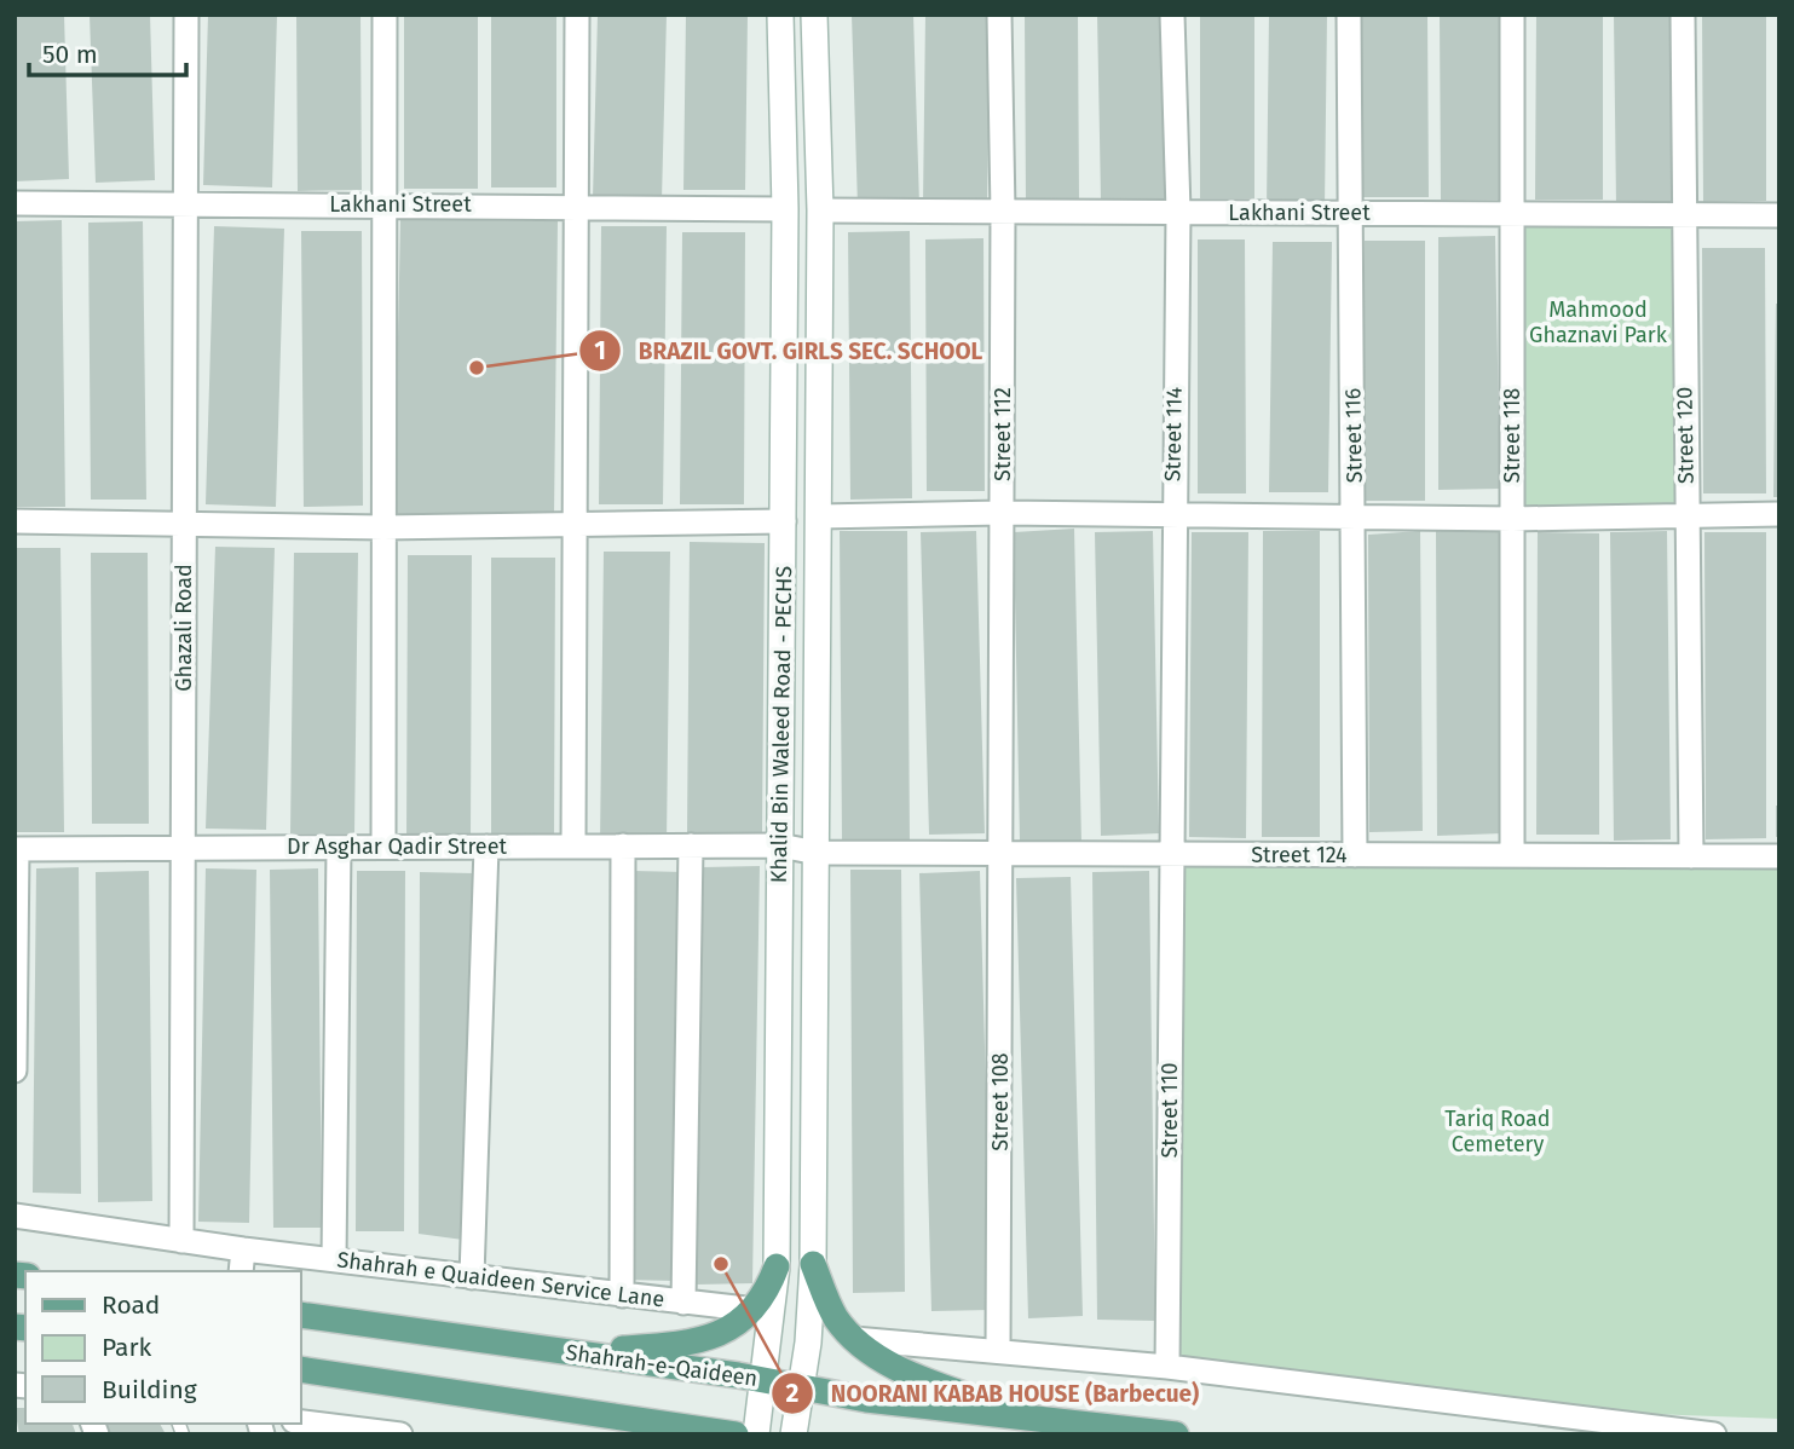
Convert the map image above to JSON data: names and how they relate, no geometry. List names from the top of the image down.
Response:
{
  "streets": {
    "main road": ["Khalid Bin Waleed Road - PECHS", "Shahrah-e-Qaideen"],
    "street": [
      "Lakhani Street",
      "Street 112",
      "Street 114",
      "Street 116",
      "Street 118",
      "Street 120",
      "Ghazali Road",
      "Dr Asghar Qadir Street",
      "Street 124",
      "Street 108",
      "Street 110",
      "Shahrah e Quaideen Service Lane"
    ]
  },
  "crossings": [
    ["Lakhani Street", "Street 112"],
    ["Lakhani Street", "Street 114"],
    ["Lakhani Street", "Street 116"],
    ["Lakhani Street", "Street 118"],
    ["Lakhani Street", "Street 120"],
    ["Lakhani Street", "Ghazali Road"],
    ["Lakhani Street", "Khalid Bin Waleed Road - PECHS"],
    ["Street 112", "Street 124"],
    ["Street 112", "Street 108"],
    ["Street 114", "Street 124"],
    ["Street 114", "Street 110"],
    ["Street 116", "Street 124"],
    ["Street 118", "Street 124"],
    ["Street 120", "Street 124"],
    ["Ghazali Road", "Dr Asghar Qadir Street"],
    ["Ghazali Road", "Shahrah e Quaideen Service Lane"],
    ["Khalid Bin Waleed Road - PECHS", "Dr Asghar Qadir Street"],
    ["Khalid Bin Waleed Road - PECHS", "Street 124"],
    ["Khalid Bin Waleed Road - PECHS", "Shahrah-e-Qaideen"],
    ["Dr Asghar Qadir Street", "Street 124"],
    ["Street 124", "Street 108"],
    ["Street 124", "Street 110"]
  ],
  "parks": ["Mahmood Ghaznavi Park", "Tariq Road Cemetery"],
  "places": ["BRAZIL GOVT. GIRLS SEC. SCHOOL", "NOORANI KABAB HOUSE (Barbecue)"],
  "legend": ["Road", "Park", "Building"],
  "scale_bar": "50 m"
}
